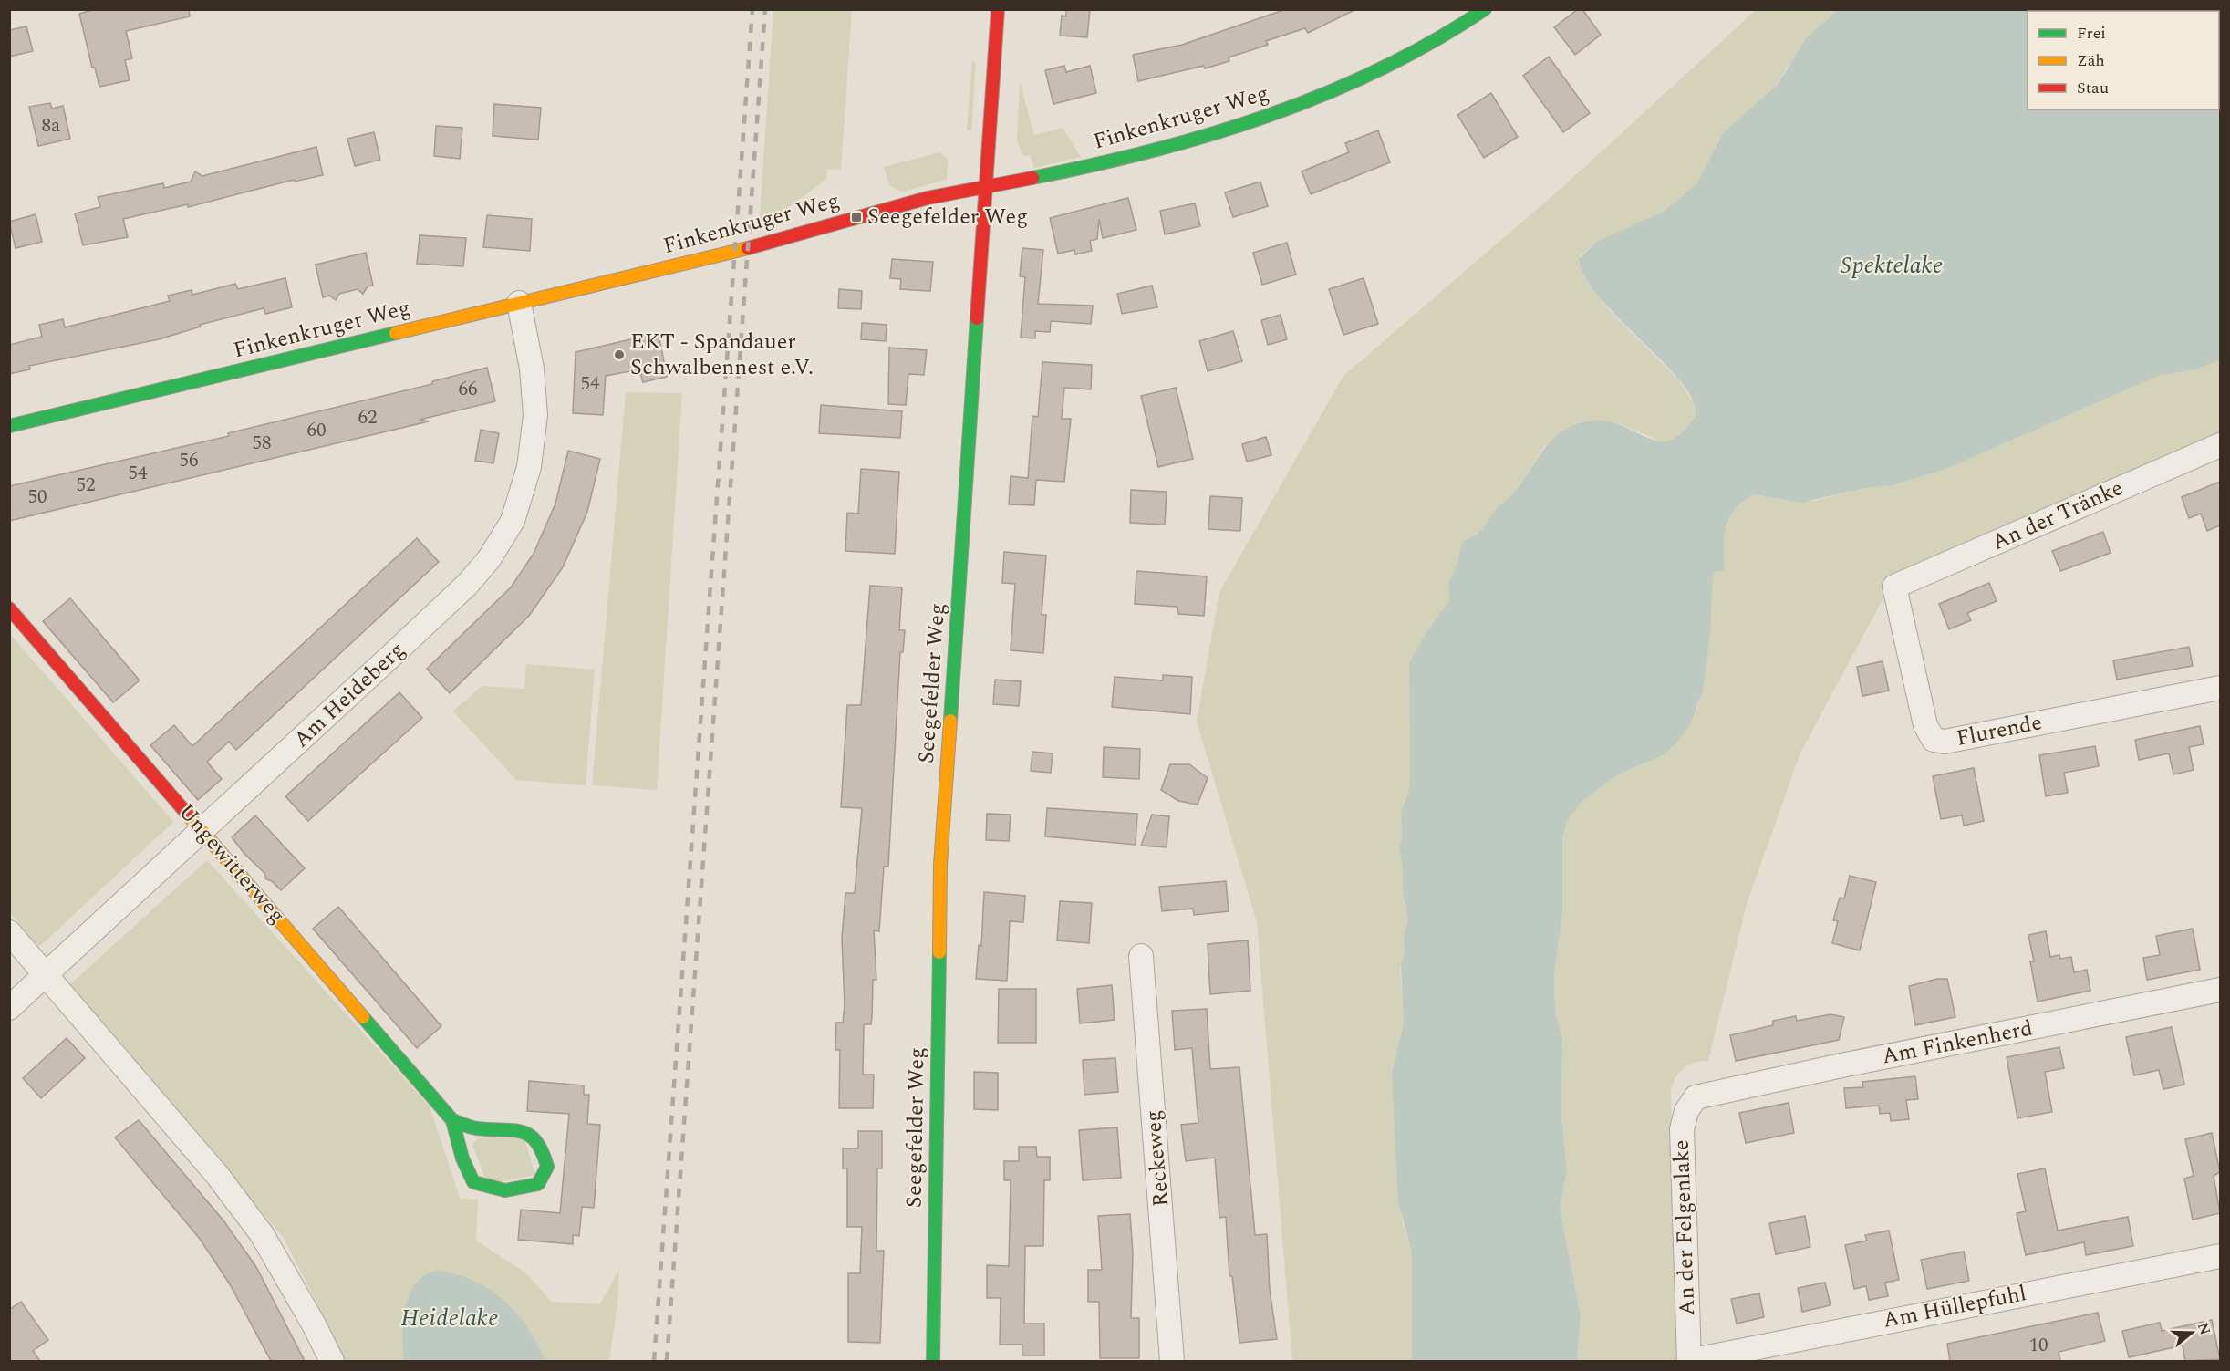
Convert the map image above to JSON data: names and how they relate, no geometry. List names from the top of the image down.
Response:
{
  "streets": {
    "street": [
      "Finkenkruger Weg",
      "An der Tränke",
      "Seegefelder Weg",
      "Am Heideberg",
      "Flurende",
      "Ungewitterweg",
      "Am Finkenherd",
      "Reckeweg",
      "An der Felgenlake",
      "Am Hüllepfuhl"
    ]
  },
  "crossings": [
    ["Finkenkruger Weg", "Seegefelder Weg"],
    ["Finkenkruger Weg", "Am Heideberg"],
    ["An der Tränke", "Flurende"],
    ["Am Heideberg", "Ungewitterweg"],
    ["Am Finkenherd", "An der Felgenlake"],
    ["An der Felgenlake", "Am Hüllepfuhl"]
  ],
  "water": ["Spektelake", "Heidelake"],
  "places": {
    "transit": ["Seegefelder Weg"],
    "other": ["EKT - Spandauer Schwalbennest e.V."]
  },
  "house_numbers": [
    "8a",
    "54",
    "66",
    "62",
    "60",
    "58",
    "56",
    "54",
    "52",
    "50",
    "10"
  ],
  "legend": ["Frei", "Zäh", "Stau"],
  "north": "right"
}
